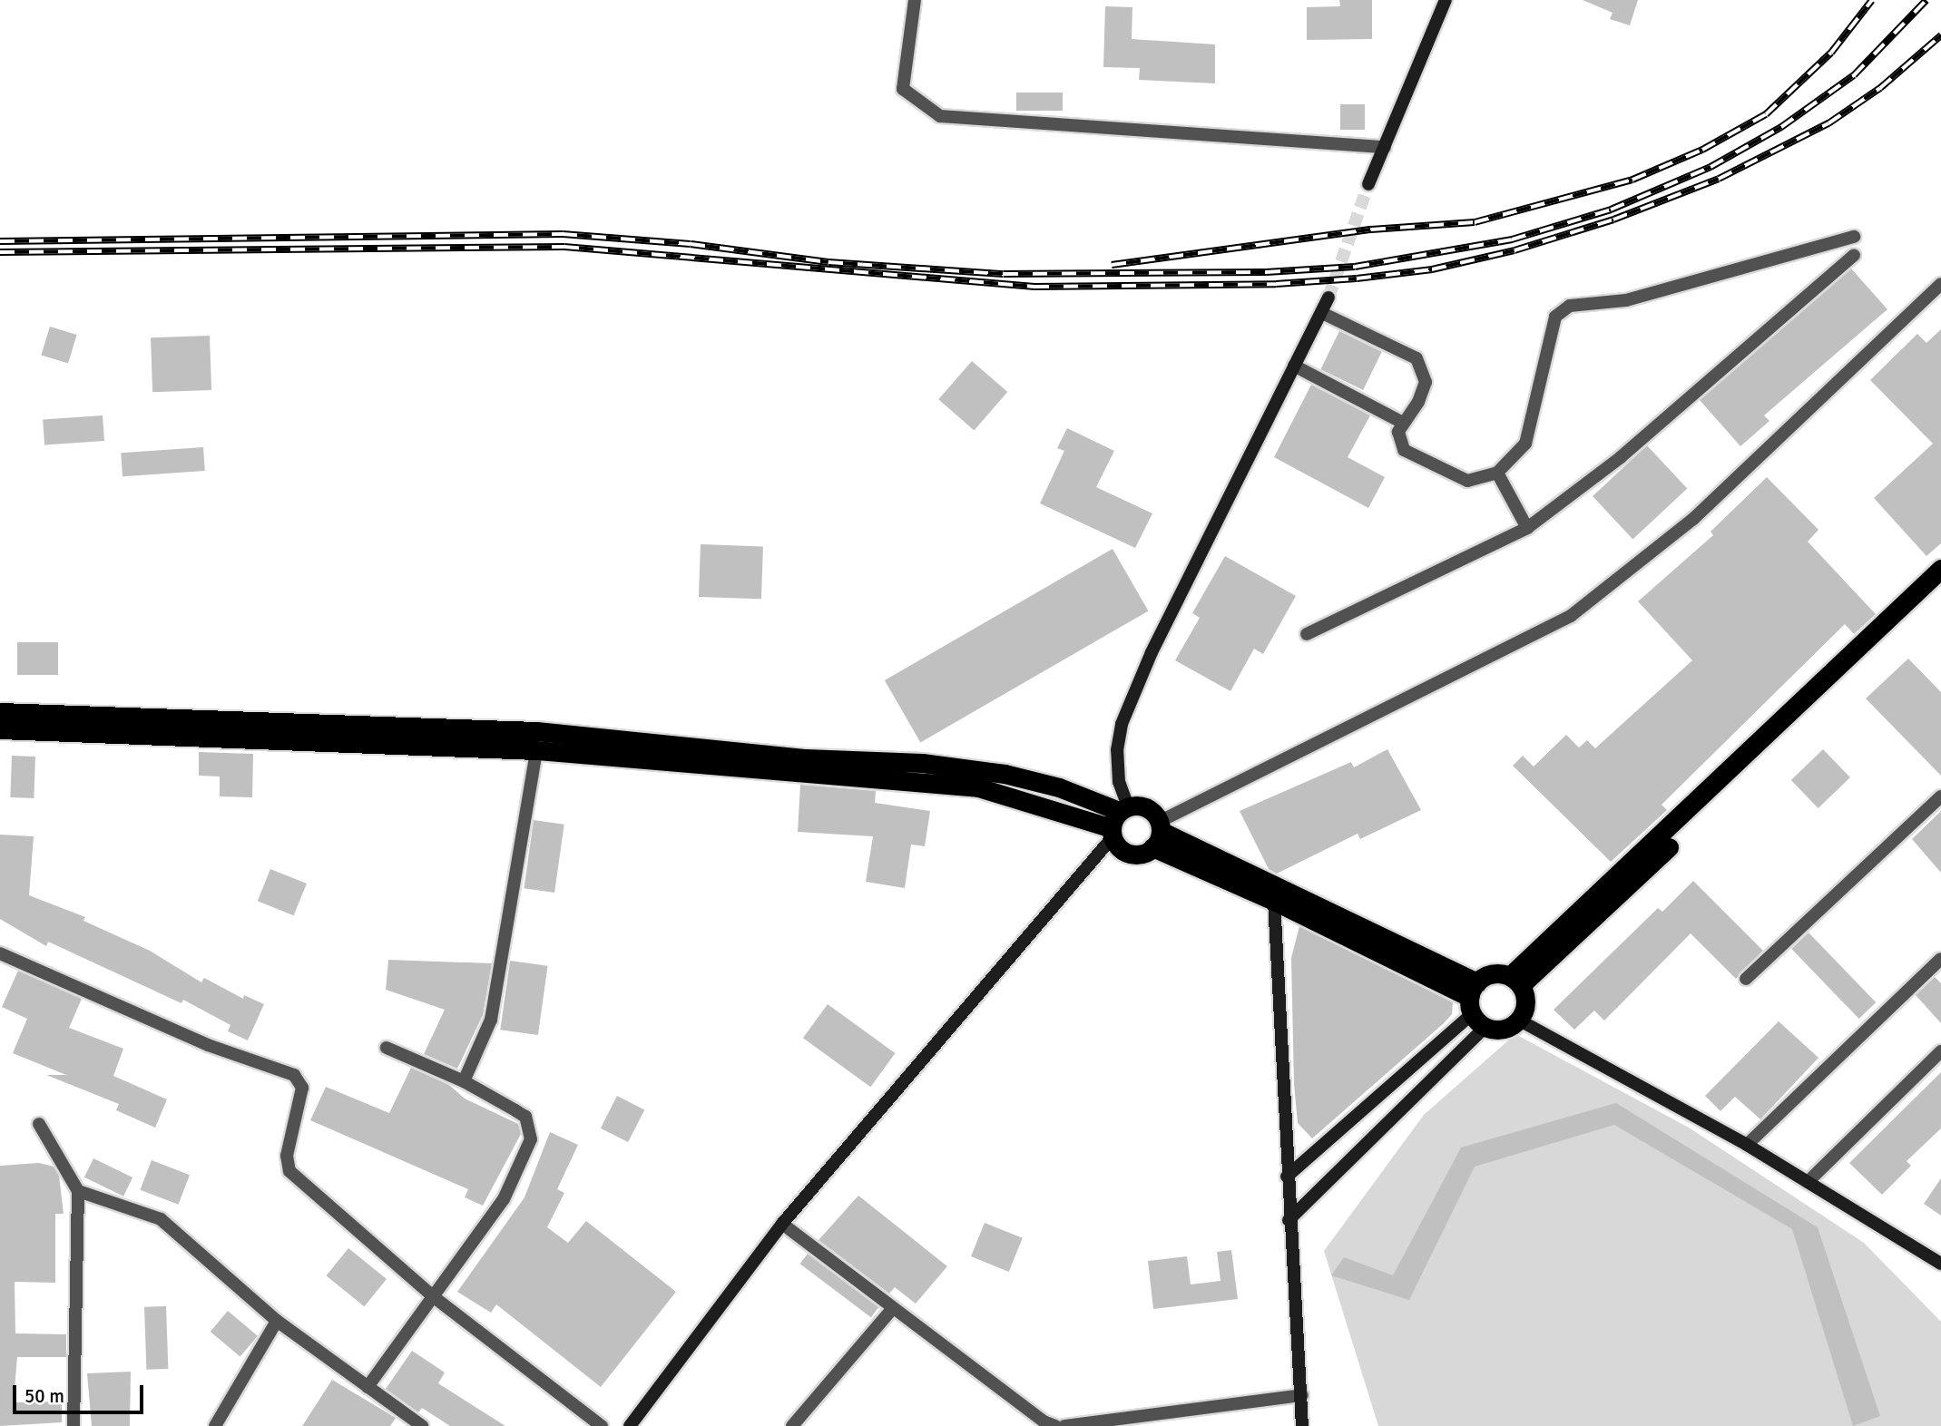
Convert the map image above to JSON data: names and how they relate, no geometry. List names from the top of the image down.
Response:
{
  "scale_bar": "50 m"
}
